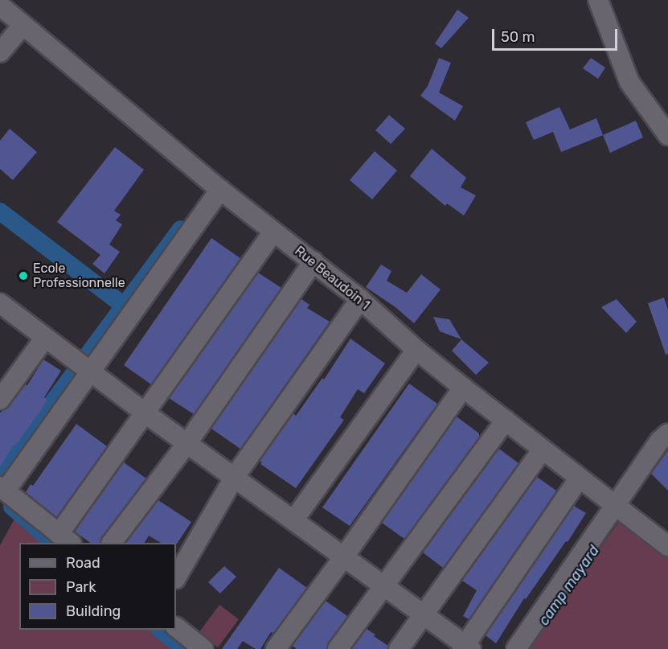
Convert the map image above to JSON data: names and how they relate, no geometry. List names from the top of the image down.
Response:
{
  "streets": {
    "street": ["Rue Beaudoin 1"]
  },
  "water": ["camp mayard"],
  "places": ["Ecole Professionnelle"],
  "legend": ["Road", "Park", "Building"],
  "scale_bar": "50 m"
}
